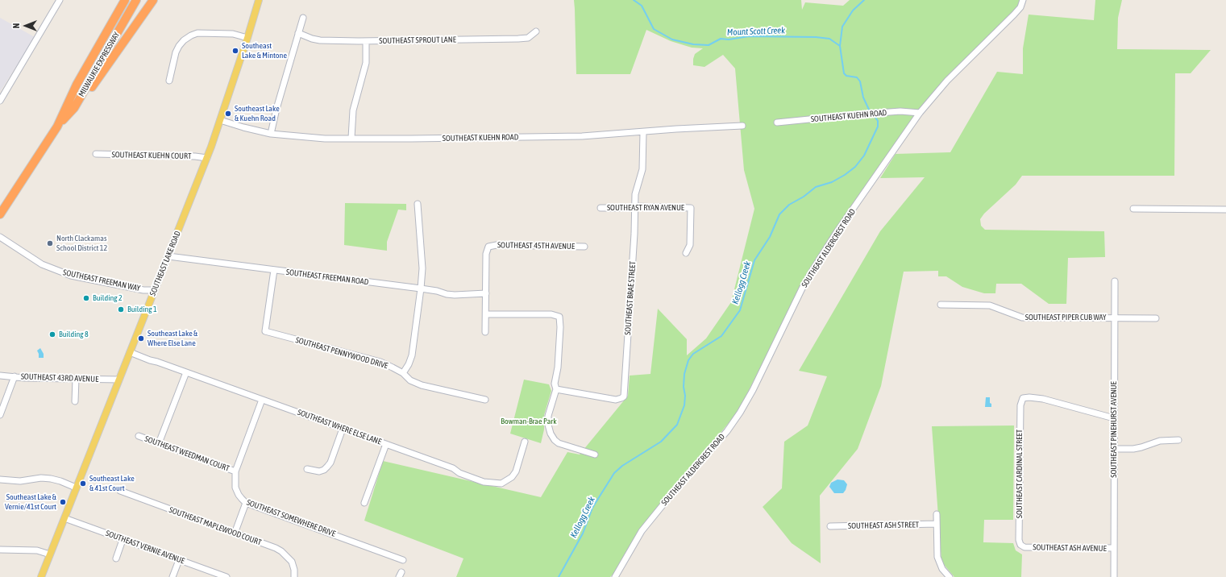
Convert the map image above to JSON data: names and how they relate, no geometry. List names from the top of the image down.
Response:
{
  "streets": {
    "highway": ["MILWAUKIE EXPRESSWAY"],
    "main road": ["SOUTHEAST LAKE ROAD"],
    "street": [
      "SOUTHEAST SPROUT LANE",
      "SOUTHEAST KUEHN ROAD",
      "SOUTHEAST KUEHN COURT",
      "SOUTHEAST RYAN AVENUE",
      "SOUTHEAST 45TH AVENUE",
      "SOUTHEAST ALDERCREST ROAD",
      "SOUTHEAST FREEMAN ROAD",
      "SOUTHEAST FREEMAN WAY",
      "SOUTHEAST BRAE STREET",
      "SOUTHEAST PIPER CUB WAY",
      "SOUTHEAST PENNYWOOD DRIVE",
      "SOUTHEAST 43RD AVENUE",
      "SOUTHEAST WHERE ELSE LANE",
      "SOUTHEAST PINEHURST AVENUE",
      "SOUTHEAST WEEDMAN COURT",
      "SOUTHEAST CARDINAL STREET",
      "SOUTHEAST SOMEWHERE DRIVE",
      "SOUTHEAST ASH STREET",
      "SOUTHEAST MAPLEWOOD COURT",
      "SOUTHEAST VERNIE AVENUE",
      "SOUTHEAST ASH AVENUE"
    ]
  },
  "crossings": [
    ["SOUTHEAST KUEHN ROAD", "SOUTHEAST ALDERCREST ROAD"],
    ["SOUTHEAST KUEHN ROAD", "SOUTHEAST LAKE ROAD"],
    ["SOUTHEAST KUEHN ROAD", "SOUTHEAST BRAE STREET"],
    ["SOUTHEAST KUEHN COURT", "SOUTHEAST LAKE ROAD"],
    ["SOUTHEAST RYAN AVENUE", "SOUTHEAST BRAE STREET"],
    ["SOUTHEAST 45TH AVENUE", "SOUTHEAST FREEMAN ROAD"],
    ["SOUTHEAST LAKE ROAD", "SOUTHEAST FREEMAN ROAD"],
    ["SOUTHEAST LAKE ROAD", "SOUTHEAST FREEMAN WAY"],
    ["SOUTHEAST LAKE ROAD", "SOUTHEAST 43RD AVENUE"],
    ["SOUTHEAST LAKE ROAD", "SOUTHEAST WHERE ELSE LANE"],
    ["SOUTHEAST LAKE ROAD", "SOUTHEAST VERNIE AVENUE"],
    ["SOUTHEAST FREEMAN ROAD", "SOUTHEAST PENNYWOOD DRIVE"],
    ["SOUTHEAST PIPER CUB WAY", "SOUTHEAST PINEHURST AVENUE"],
    ["SOUTHEAST WHERE ELSE LANE", "SOUTHEAST SOMEWHERE DRIVE"],
    ["SOUTHEAST PINEHURST AVENUE", "SOUTHEAST CARDINAL STREET"],
    ["SOUTHEAST PINEHURST AVENUE", "SOUTHEAST ASH AVENUE"],
    ["SOUTHEAST WEEDMAN COURT", "SOUTHEAST SOMEWHERE DRIVE"],
    ["SOUTHEAST CARDINAL STREET", "SOUTHEAST ASH AVENUE"]
  ],
  "water": ["Mount Scott Creek", "Kellogg Creek"],
  "parks": ["Bowman-Brae Park"],
  "places": [
    "Southeast Lake & Mintone",
    "Southeast Lake & Kuehn Road",
    "North Clackamas School District 12",
    "Building 2",
    "Building 1",
    "Building 8",
    "Southeast Lake & Where Else Lane",
    "Southeast Lake & 41st Court",
    "Southeast Lake & Vernie/41st Court"
  ],
  "north": "left"
}
